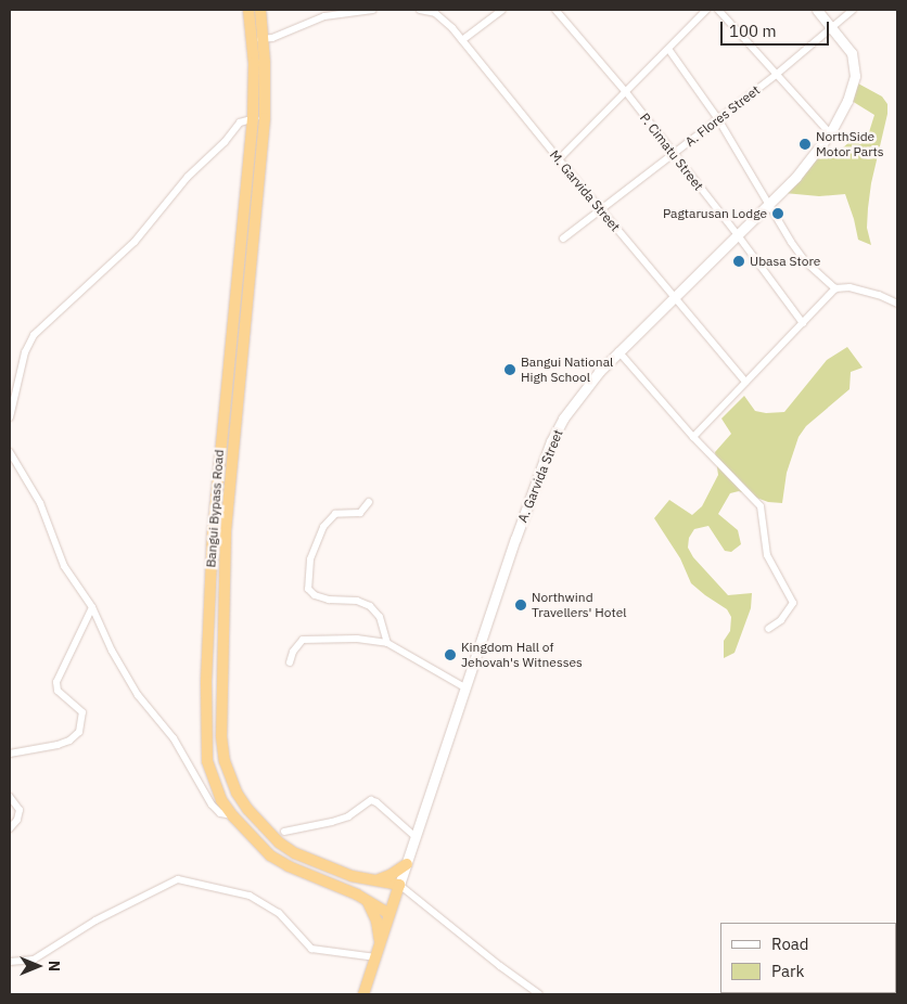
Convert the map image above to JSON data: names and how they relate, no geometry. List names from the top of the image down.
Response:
{
  "streets": {
    "highway": ["Bangui Bypass Road"],
    "main road": ["A. Garvida Street"],
    "street": ["A. Flores Street", "P. Cimatu Street", "M. Garvida Street"]
  },
  "crossings": [
    ["A. Flores Street", "P. Cimatu Street"],
    ["A. Flores Street", "M. Garvida Street"],
    ["A. Flores Street", "A. Garvida Street"],
    ["P. Cimatu Street", "A. Garvida Street"],
    ["M. Garvida Street", "A. Garvida Street"],
    ["A. Garvida Street", "Bangui Bypass Road"]
  ],
  "places": [
    "NorthSide Motor Parts",
    "Pagtarusan Lodge",
    "Ubasa Store",
    "Bangui National High School",
    "Northwind Travellers' Hotel",
    "Kingdom Hall of Jehovah's Witnesses"
  ],
  "legend": ["Road", "Park"],
  "scale_bar": "100 m",
  "north": "right"
}
